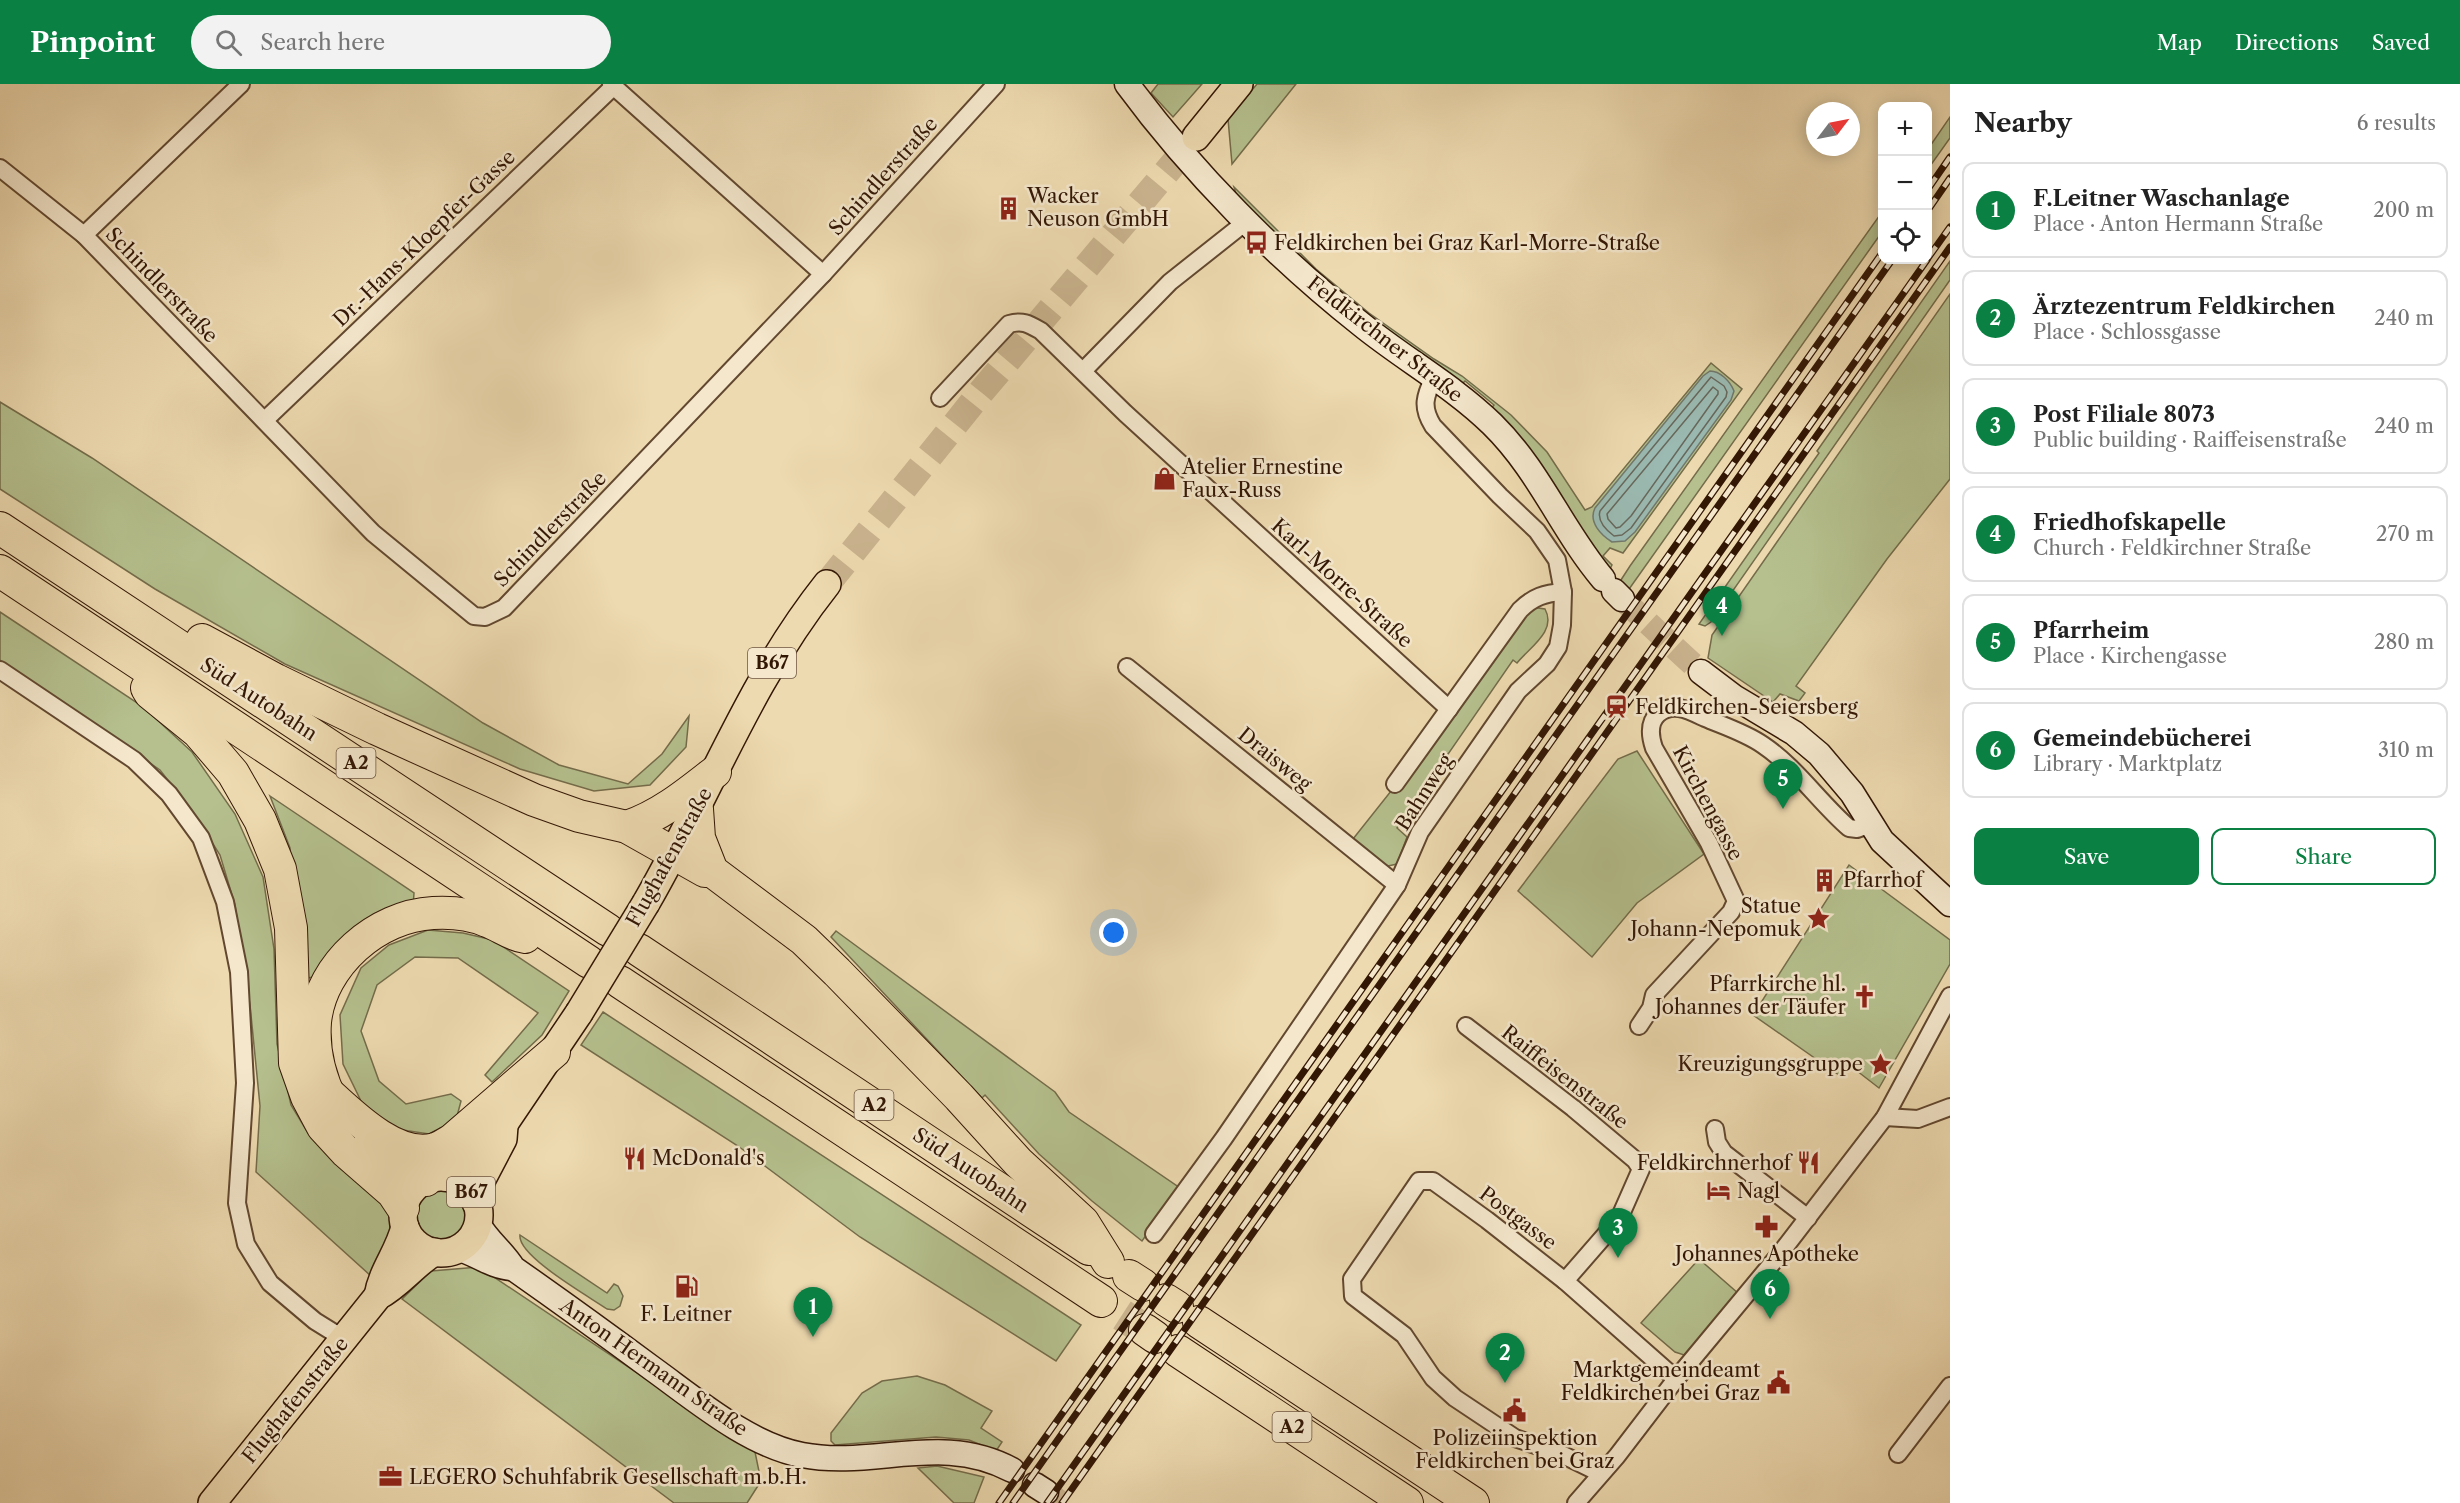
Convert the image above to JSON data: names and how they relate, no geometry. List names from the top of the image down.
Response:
{
  "streets": {
    "highway": ["Süd Autobahn", "A2"],
    "main road": ["B67", "Flughafenstraße"],
    "street": [
      "Schindlerstraße",
      "Dr.-Hans-Kloepfer-Gasse",
      "Feldkirchner Straße",
      "Karl-Morre-Straße",
      "Draisweg",
      "Bahnweg",
      "Kirchengasse",
      "Raiffeisenstraße",
      "Postgasse",
      "Anton Hermann Straße"
    ]
  },
  "crossings": [
    ["Schindlerstraße", "Dr.-Hans-Kloepfer-Gasse"],
    ["Feldkirchner Straße", "Bahnweg"],
    ["B67", "Flughafenstraße"],
    ["B67", "Anton Hermann Straße"],
    ["Draisweg", "Bahnweg"],
    ["Flughafenstraße", "Anton Hermann Straße"],
    ["Raiffeisenstraße", "Postgasse"]
  ],
  "places": {
    "building": ["Wacker Neuson GmbH", "Pfarrhof"],
    "bus stop": ["Feldkirchen bei Graz Karl-Morre-Straße"],
    "shop": ["Atelier Ernestine Faux-Russ"],
    "station": ["Feldkirchen-Seiersberg"],
    "place": ["Statue Johann-Nepomuk", "Kreuzigungsgruppe"],
    "church": ["Pfarrkirche hl. Johannes der Täufer"],
    "restaurant": ["McDonald's", "Feldkirchnerhof"],
    "hotel": ["Nagl"],
    "pharmacy": ["Johannes Apotheke"],
    "fuel station": ["F. Leitner"],
    "public building": ["Marktgemeindeamt Feldkirchen bei Graz", "Polizeiinspektion Feldkirchen bei Graz"],
    "office": ["LEGERO Schuhfabrik Gesellschaft m.b.H."]
  },
  "north": "top right",
  "page": {
    "header": "Pinpoint",
    "search": "Search here",
    "nav": ["Map", "Directions", "Saved"],
    "heading": ["Nearby", "6 results"],
    "map_buttons": ["+", "−"],
    "list": [
      {
        "mark": "1",
        "name": "F.Leitner Waschanlage",
        "note": "Place · Anton Hermann Straße",
        "value": "200 m"
      },
      {
        "mark": "2",
        "name": "Ärztezentrum Feldkirchen",
        "note": "Place · Schlossgasse",
        "value": "240 m"
      },
      {
        "mark": "3",
        "name": "Post Filiale 8073",
        "note": "Public building · Raiffeisenstraße",
        "value": "240 m"
      },
      {
        "mark": "4",
        "name": "Friedhofskapelle",
        "note": "Church · Feldkirchner Straße",
        "value": "270 m"
      },
      {
        "mark": "5",
        "name": "Pfarrheim",
        "note": "Place · Kirchengasse",
        "value": "280 m"
      },
      {
        "mark": "6",
        "name": "Gemeindebücherei",
        "note": "Library · Marktplatz",
        "value": "310 m"
      }
    ],
    "pins": [
      "4",
      "5",
      "3",
      "6",
      "1",
      "2"
    ],
    "buttons": ["Save", "Share"]
  }
}
